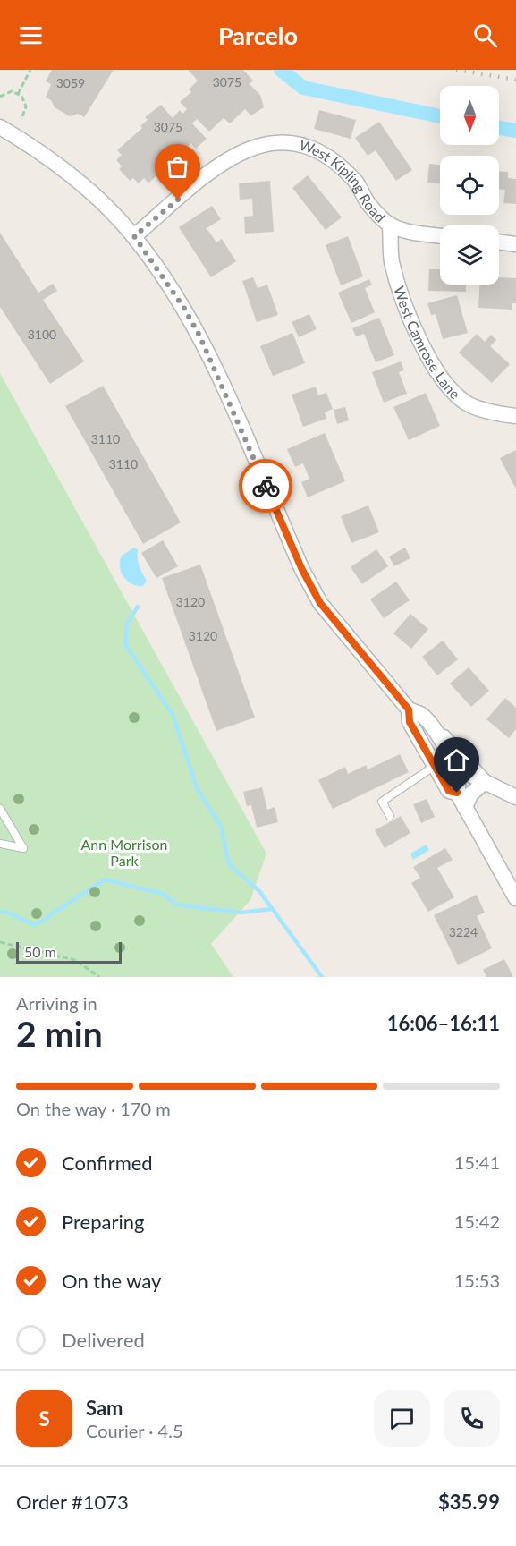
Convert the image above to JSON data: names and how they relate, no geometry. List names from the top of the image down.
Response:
{
  "streets": {
    "street": ["West Kipling Road", "West Camrose Lane"]
  },
  "crossings": [
    ["West Kipling Road", "West Camrose Lane"]
  ],
  "parks": ["Ann Morrison Park"],
  "house_numbers": [
    "3075",
    "3059",
    "3075",
    "3100",
    "3110",
    "3110",
    "3120",
    "3120",
    "3224"
  ],
  "scale_bar": "50 m",
  "north": "bottom",
  "page": {
    "header": "Parcelo",
    "scale": "50 m",
    "heading": ["2 min", "Arriving in", "16:06–16:11"],
    "panel": [
      "Sam",
      "Courier · 4.5",
      "Order #1073",
      "$35.99"
    ],
    "bar": "On the way · 170 m",
    "list": [
      ["Confirmed", "15:41"],
      ["Preparing", "15:42"],
      ["On the way", "15:53"],
      "Delivered"
    ],
    "round": "S"
  }
}
